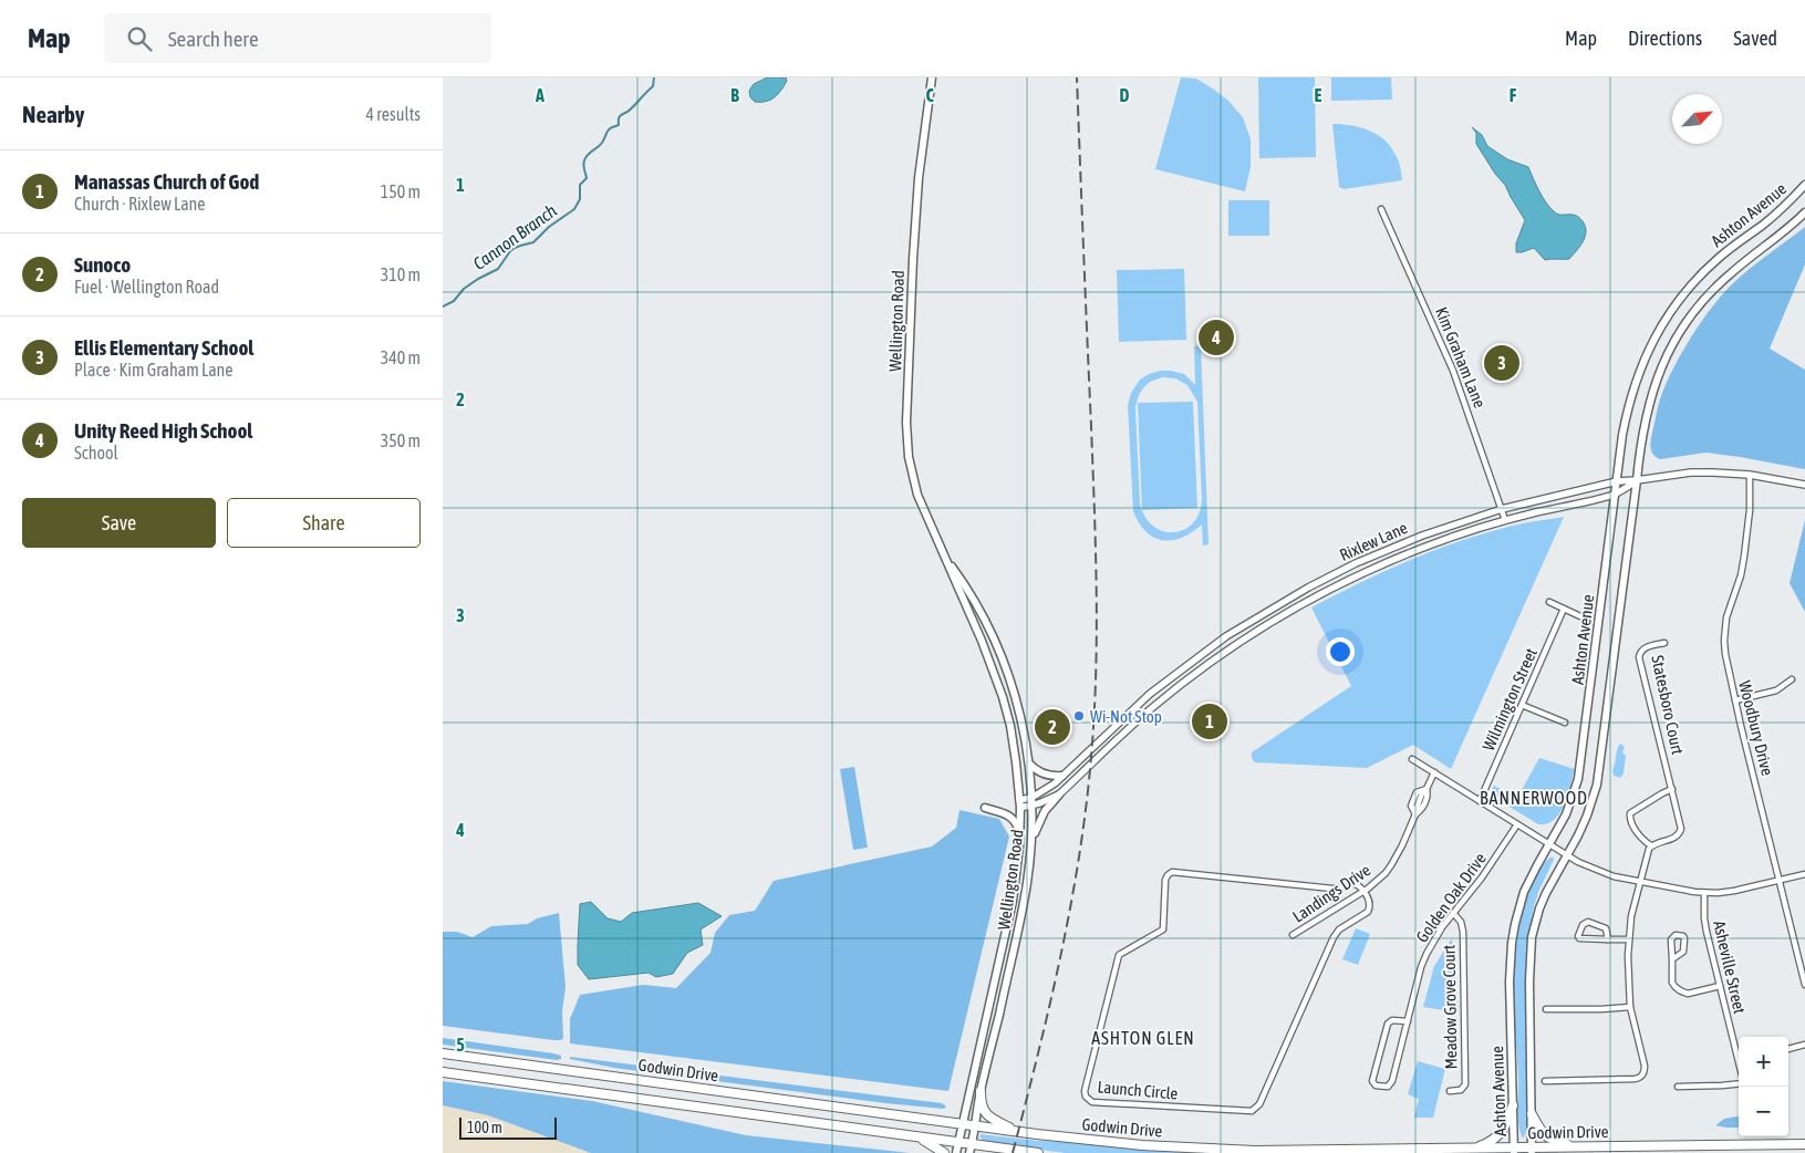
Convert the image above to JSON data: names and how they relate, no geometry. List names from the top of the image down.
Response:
{
  "streets": {
    "main road": ["Ashton Avenue", "Wellington Road", "Godwin Drive"],
    "street": [
      "Kim Graham Lane",
      "Rixlew Lane",
      "Wilmington Street",
      "Statesboro Court",
      "Woodbury Drive",
      "Landings Drive",
      "Golden Oak Drive",
      "Asheville Street",
      "Meadow Grove Court",
      "Launch Circle"
    ]
  },
  "crossings": [
    ["Ashton Avenue", "Rixlew Lane"],
    ["Ashton Avenue", "Godwin Drive"],
    ["Wellington Road", "Rixlew Lane"],
    ["Wellington Road", "Godwin Drive"],
    ["Kim Graham Lane", "Rixlew Lane"],
    ["Rixlew Lane", "Woodbury Drive"],
    ["Landings Drive", "Launch Circle"],
    ["Golden Oak Drive", "Meadow Grove Court"]
  ],
  "districts": ["BANNERWOOD", "ASHTON GLEN"],
  "water": ["Cannon Branch"],
  "places": ["Wi-Not Stop"],
  "scale_bar": "100 m",
  "north": "top right",
  "page": {
    "header": "Map",
    "search": "Search here",
    "nav": ["Map", "Directions", "Saved"],
    "heading": ["Nearby", "4 results"],
    "list": [
      {
        "mark": "1",
        "name": "Manassas Church of God",
        "note": "Church · Rixlew Lane",
        "value": "150 m"
      },
      {
        "mark": "2",
        "name": "Sunoco",
        "note": "Fuel · Wellington Road",
        "value": "310 m"
      },
      {
        "mark": "3",
        "name": "Ellis Elementary School",
        "note": "Place · Kim Graham Lane",
        "value": "340 m"
      },
      {
        "mark": "4",
        "name": "Unity Reed High School",
        "note": "School",
        "value": "350 m"
      }
    ],
    "pins": [
      "4",
      "3",
      "1",
      "2"
    ],
    "buttons": ["Save", "Share"],
    "map_buttons": ["+", "−"],
    "scale": "100 m"
  },
  "grid": {
    "columns": [
      "A",
      "B",
      "C",
      "D",
      "E",
      "F"
    ],
    "rows": [
      "1",
      "2",
      "3",
      "4",
      "5"
    ]
  }
}
